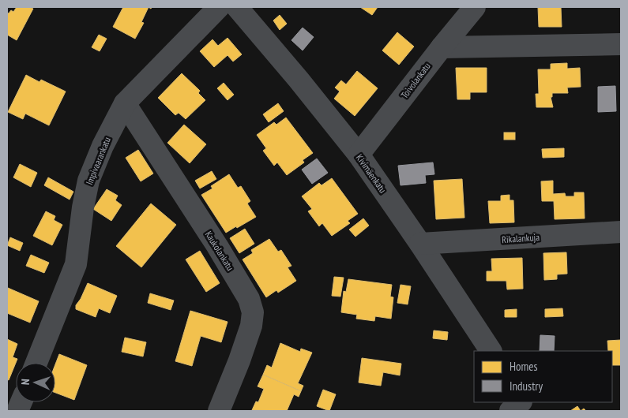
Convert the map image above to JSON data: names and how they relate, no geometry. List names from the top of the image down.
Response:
{
  "streets": {
    "street": [
      "Toivolankatu",
      "Impivaarankatu",
      "Kivimäenkatu",
      "Rikalankuja",
      "Kaukolankatu"
    ]
  },
  "crossings": [
    ["Toivolankatu", "Kivimäenkatu"],
    ["Impivaarankatu", "Kaukolankatu"],
    ["Kivimäenkatu", "Rikalankuja"]
  ],
  "legend": ["Homes", "Industry"],
  "north": "left"
}
